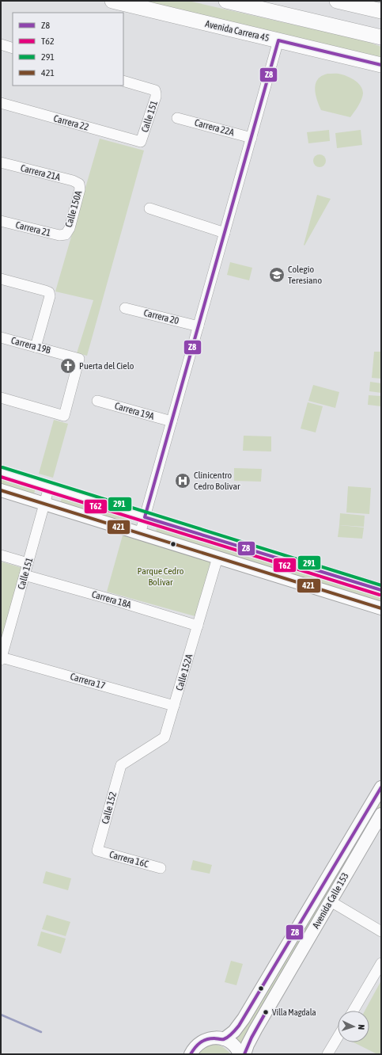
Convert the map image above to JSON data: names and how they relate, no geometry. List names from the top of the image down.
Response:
{
  "streets": {
    "highway": ["Avenida Carrera 45"],
    "main road": ["Avenida Calle 153"],
    "street": [
      "Calle 151",
      "Carrera 22",
      "Carrera 22A",
      "Carrera 21A",
      "Calle 150A",
      "Carrera 21",
      "Carrera 20",
      "Carrera 19B",
      "Carrera 19A",
      "Carrera 18A",
      "Calle 152A",
      "Carrera 17",
      "Calle 152",
      "Carrera 16C"
    ]
  },
  "crossings": [
    ["Calle 151", "Carrera 22"],
    ["Calle 151", "Carrera 18A"],
    ["Calle 151", "Carrera 17"],
    ["Carrera 21A", "Calle 150A"],
    ["Calle 150A", "Carrera 21"],
    ["Carrera 18A", "Calle 152A"],
    ["Calle 152A", "Carrera 17"],
    ["Calle 152A", "Calle 152"],
    ["Calle 152", "Carrera 16C"]
  ],
  "parks": ["Parque Cedro Bolívar"],
  "places": {
    "school or university": ["Colegio Teresiano"],
    "church": ["Puerta del Cielo"],
    "hospital": ["Clinicentro Cedro Bolivar"],
    "other": ["Villa Magdala"]
  },
  "lines": [
    "transit line Z8",
    "transit line 291",
    "transit line T62",
    "transit line 421"
  ],
  "legend": [
    "Z8",
    "T62",
    "291",
    "421"
  ],
  "north": "right"
}
